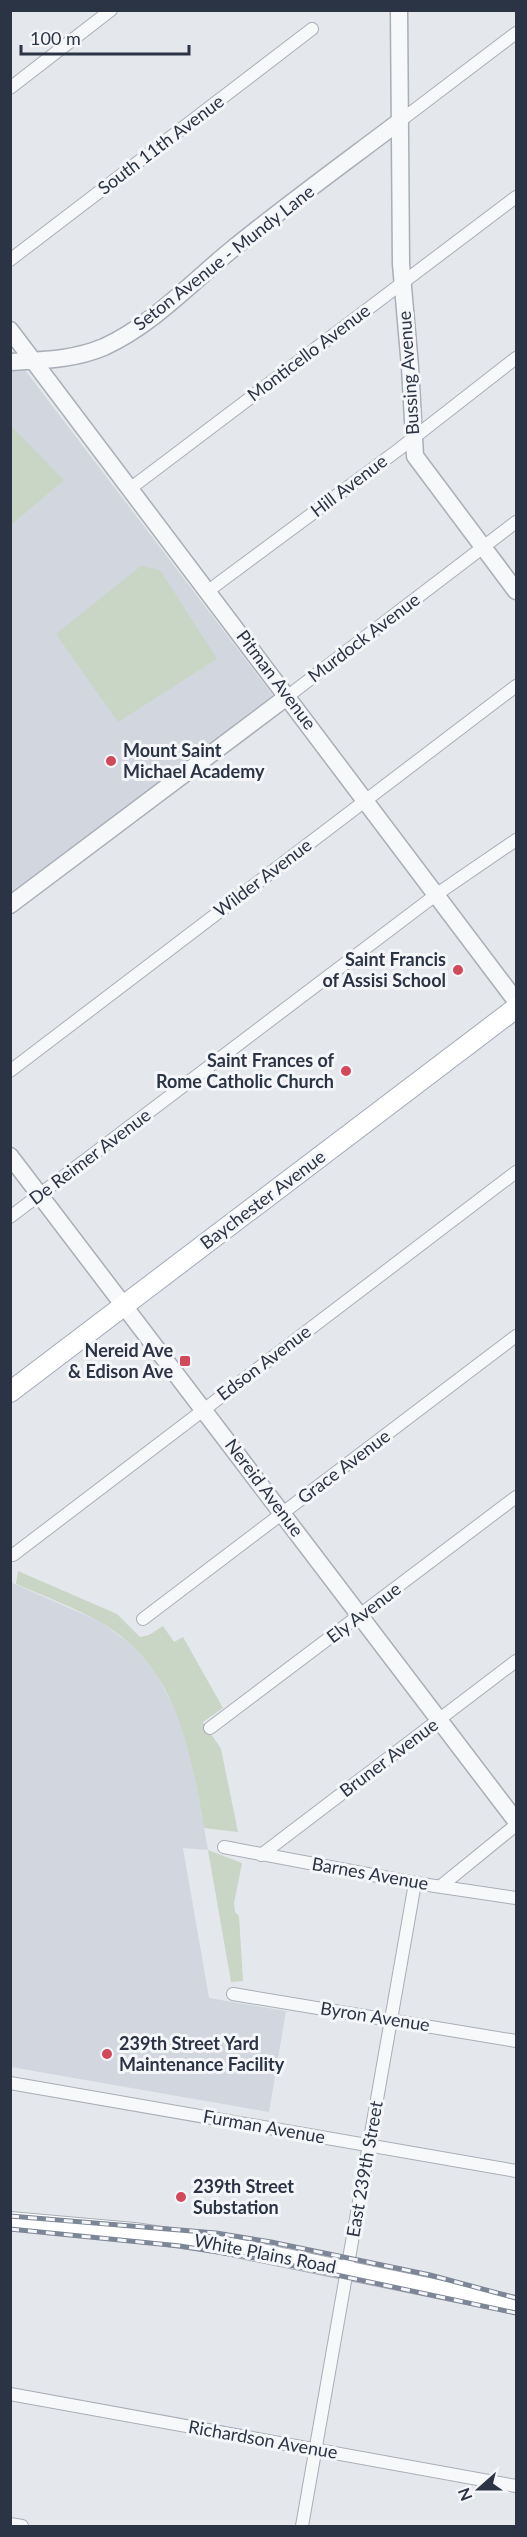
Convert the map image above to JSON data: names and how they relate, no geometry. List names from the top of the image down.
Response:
{
  "streets": {
    "main road": ["Baychester Avenue", "White Plains Road"],
    "street": [
      "South 11th Avenue",
      "Seton Avenue - Mundy Lane",
      "Monticello Avenue",
      "Bussing Avenue",
      "Hill Avenue",
      "Murdock Avenue",
      "Pitman Avenue",
      "Wilder Avenue",
      "De Reimer Avenue",
      "Edson Avenue",
      "Grace Avenue",
      "Nereid Avenue",
      "Ely Avenue",
      "Bruner Avenue",
      "Barnes Avenue",
      "Byron Avenue",
      "Furman Avenue",
      "East 239th Street",
      "Richardson Avenue"
    ]
  },
  "crossings": [
    ["Seton Avenue - Mundy Lane", "Bussing Avenue"],
    ["Seton Avenue - Mundy Lane", "Pitman Avenue"],
    ["Monticello Avenue", "Bussing Avenue"],
    ["Monticello Avenue", "Pitman Avenue"],
    ["Bussing Avenue", "Hill Avenue"],
    ["Bussing Avenue", "Murdock Avenue"],
    ["Hill Avenue", "Pitman Avenue"],
    ["Murdock Avenue", "Pitman Avenue"],
    ["Pitman Avenue", "Wilder Avenue"],
    ["Pitman Avenue", "De Reimer Avenue"],
    ["De Reimer Avenue", "Nereid Avenue"],
    ["Baychester Avenue", "Nereid Avenue"],
    ["Edson Avenue", "Nereid Avenue"],
    ["Grace Avenue", "Nereid Avenue"],
    ["Nereid Avenue", "Ely Avenue"],
    ["Nereid Avenue", "Bruner Avenue"],
    ["Bruner Avenue", "Barnes Avenue"],
    ["Barnes Avenue", "East 239th Street"],
    ["Byron Avenue", "East 239th Street"],
    ["Furman Avenue", "East 239th Street"],
    ["East 239th Street", "White Plains Road"],
    ["East 239th Street", "Richardson Avenue"]
  ],
  "places": {
    "other": [
      "Mount Saint Michael Academy",
      "Saint Francis of Assisi School",
      "Saint Frances of Rome Catholic Church",
      "239th Street Yard Maintenance Facility",
      "239th Street Substation"
    ],
    "transit": ["Nereid Ave & Edison Ave"]
  },
  "scale_bar": "100 m",
  "north": "left"
}
